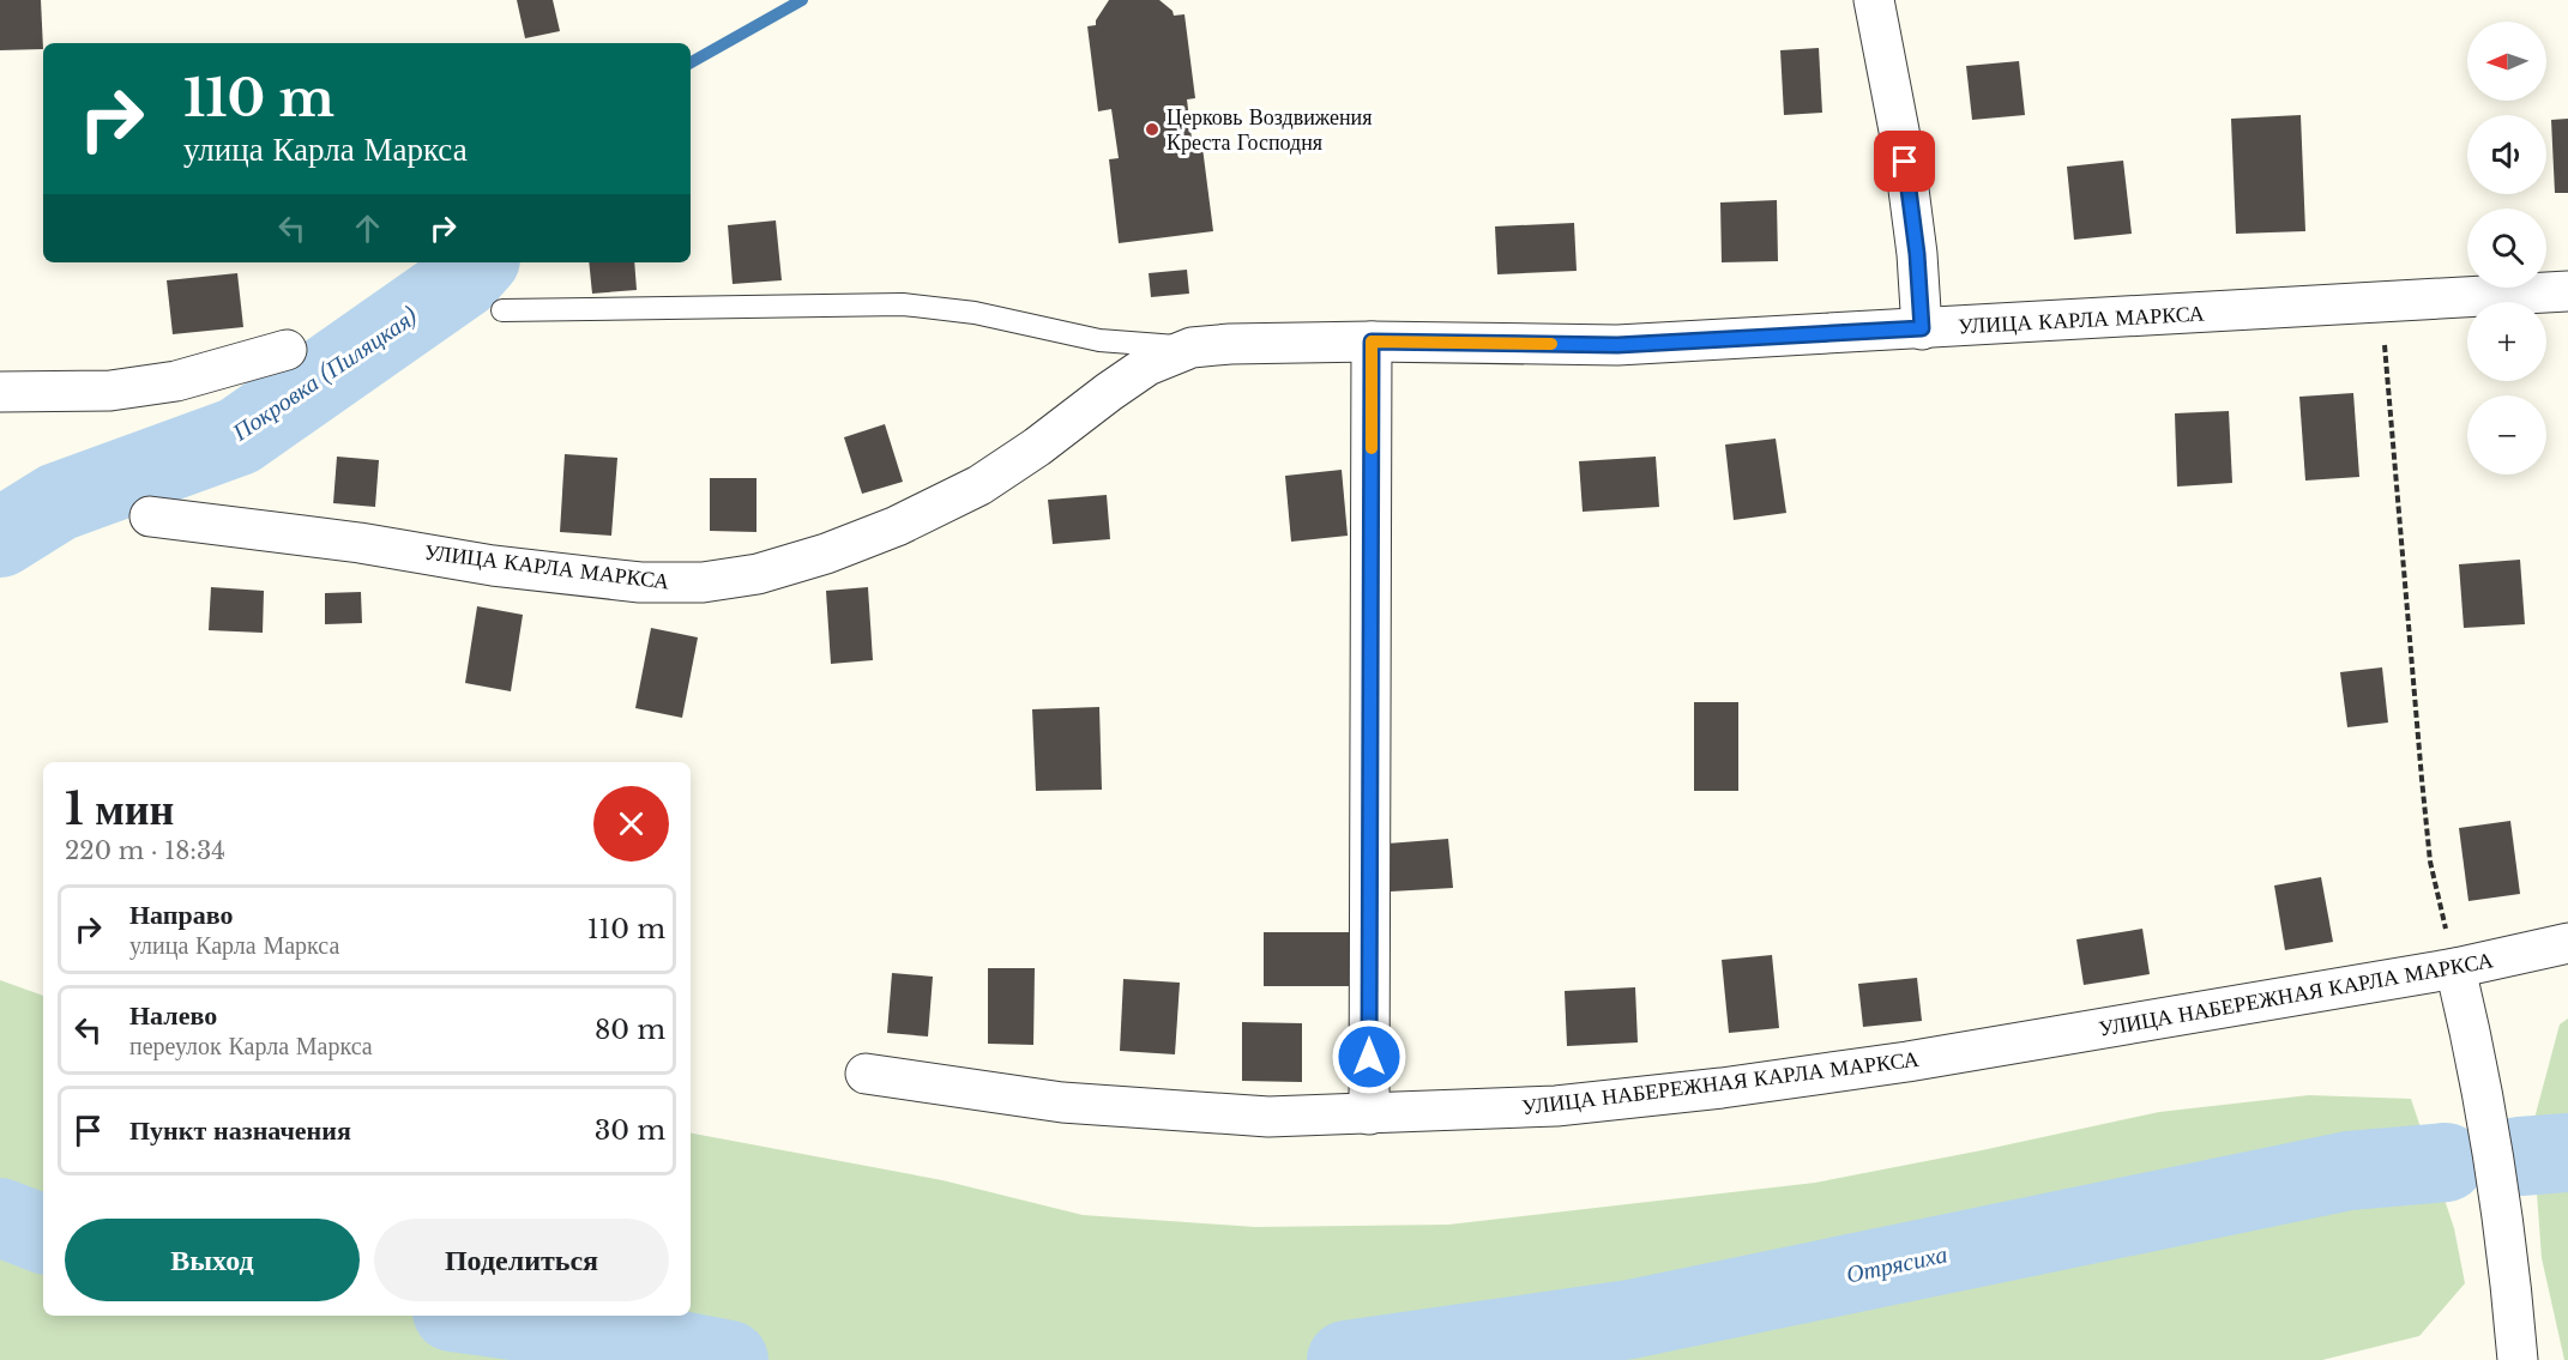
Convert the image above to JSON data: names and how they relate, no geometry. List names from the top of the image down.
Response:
{
  "streets": {
    "street": ["УЛИЦА КАРЛА МАРКСА", "УЛИЦА НАБЕРЕЖНАЯ КАРЛА МАРКСА"]
  },
  "water": ["Покровка (Пиляцкая)", "Отрясиха"],
  "places": ["Церковь Воздвижения Креста Господня"],
  "north": "left",
  "page": {
    "map_buttons": ["+", "−"],
    "turn": ["110 m", "улица Карла Маркса"],
    "heading": ["1 мин", "220 m · 18:34"],
    "list": [
      {
        "name": "Направо",
        "note": "улица Карла Маркса",
        "value": "110 m"
      },
      {
        "name": "Налево",
        "note": "переулок Карла Маркса",
        "value": "80 m"
      },
      {
        "name": "Пункт назначения",
        "value": "30 m"
      }
    ],
    "buttons": ["Выход", "Поделиться"]
  }
}
